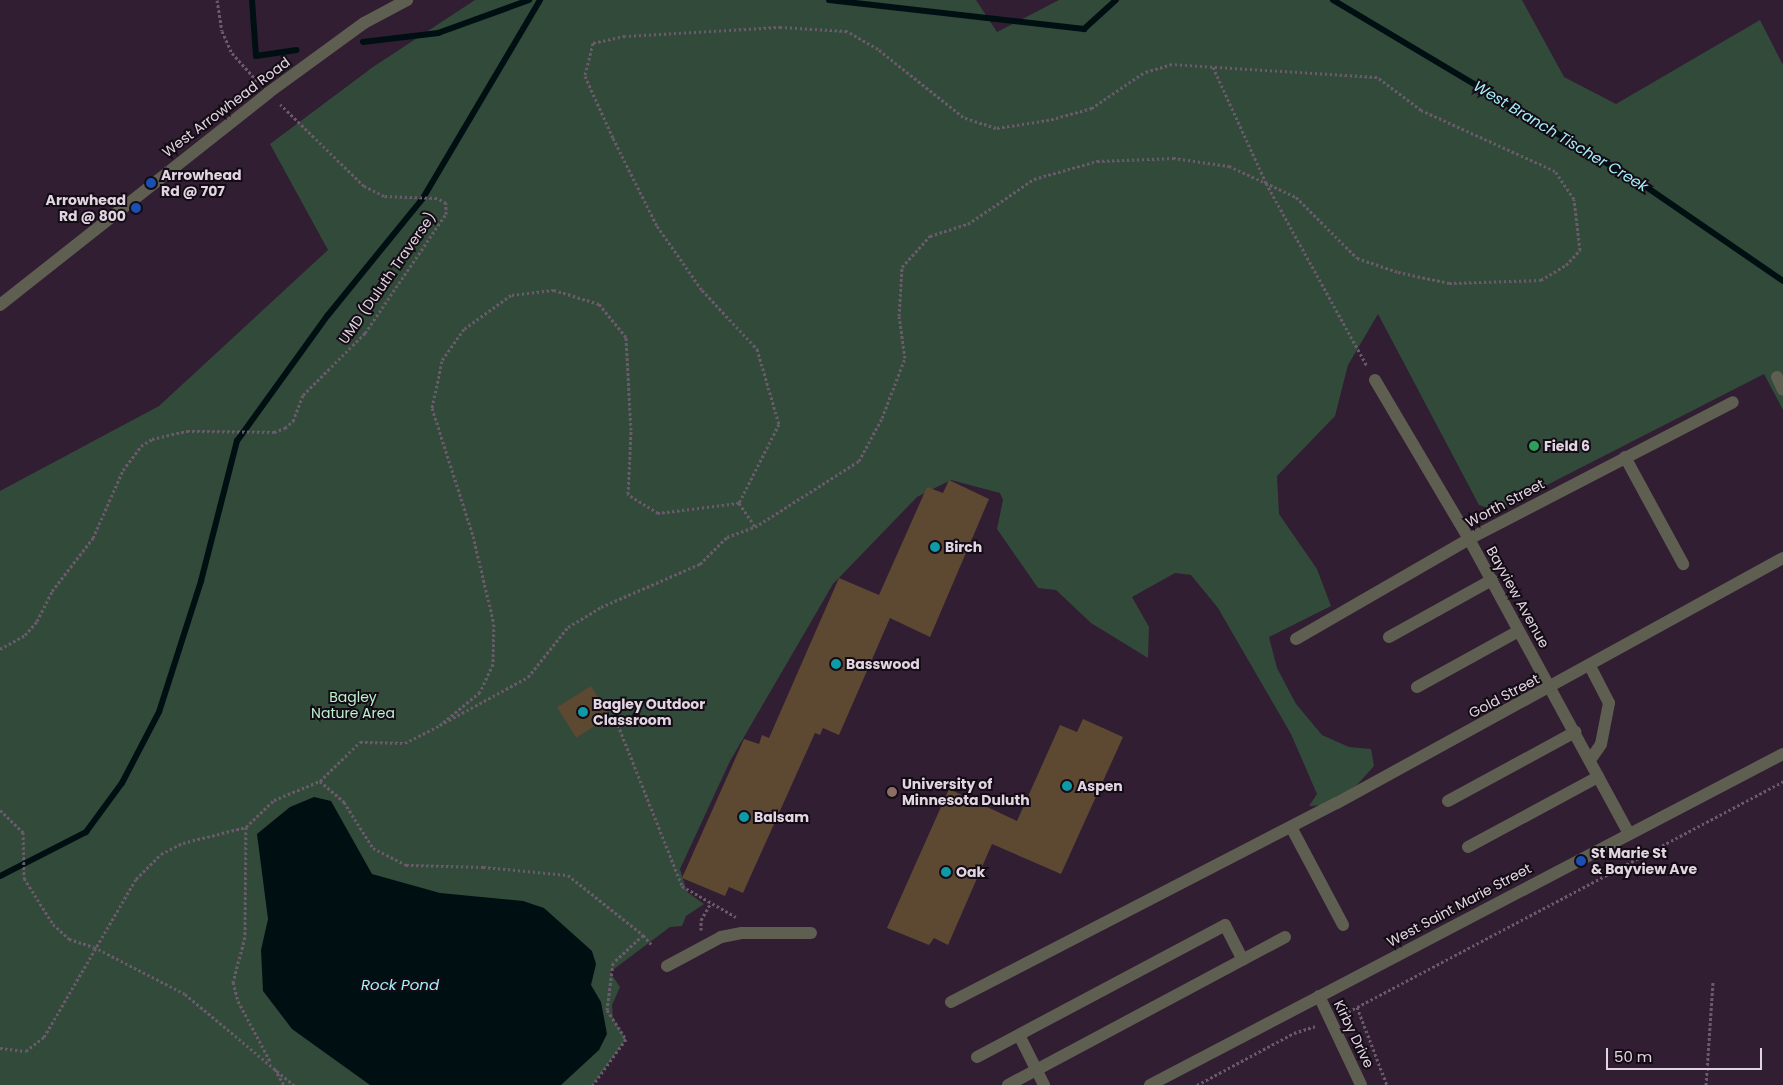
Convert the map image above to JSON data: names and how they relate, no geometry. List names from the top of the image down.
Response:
{
  "streets": {
    "street": [
      "West Arrowhead Road",
      "Worth Street",
      "Bayview Avenue",
      "Gold Street",
      "West Saint Marie Street",
      "Kirby Drive"
    ],
    "path": ["UMD (Duluth Traverse)"]
  },
  "crossings": [
    ["West Arrowhead Road", "UMD (Duluth Traverse)"],
    ["Worth Street", "Bayview Avenue"],
    ["Bayview Avenue", "Gold Street"],
    ["Bayview Avenue", "West Saint Marie Street"],
    ["West Saint Marie Street", "Kirby Drive"]
  ],
  "water": ["West Branch Tischer Creek", "Rock Pond"],
  "parks": ["Bagley Nature Area"],
  "places": [
    "Arrowhead Rd @ 707",
    "Arrowhead Rd @ 800",
    "Field 6",
    "Birch",
    "Basswood",
    "Bagley Outdoor Classroom",
    "Aspen",
    "University of Minnesota Duluth",
    "Balsam",
    "St Marie St & Bayview Ave",
    "Oak"
  ],
  "scale_bar": "50 m"
}
